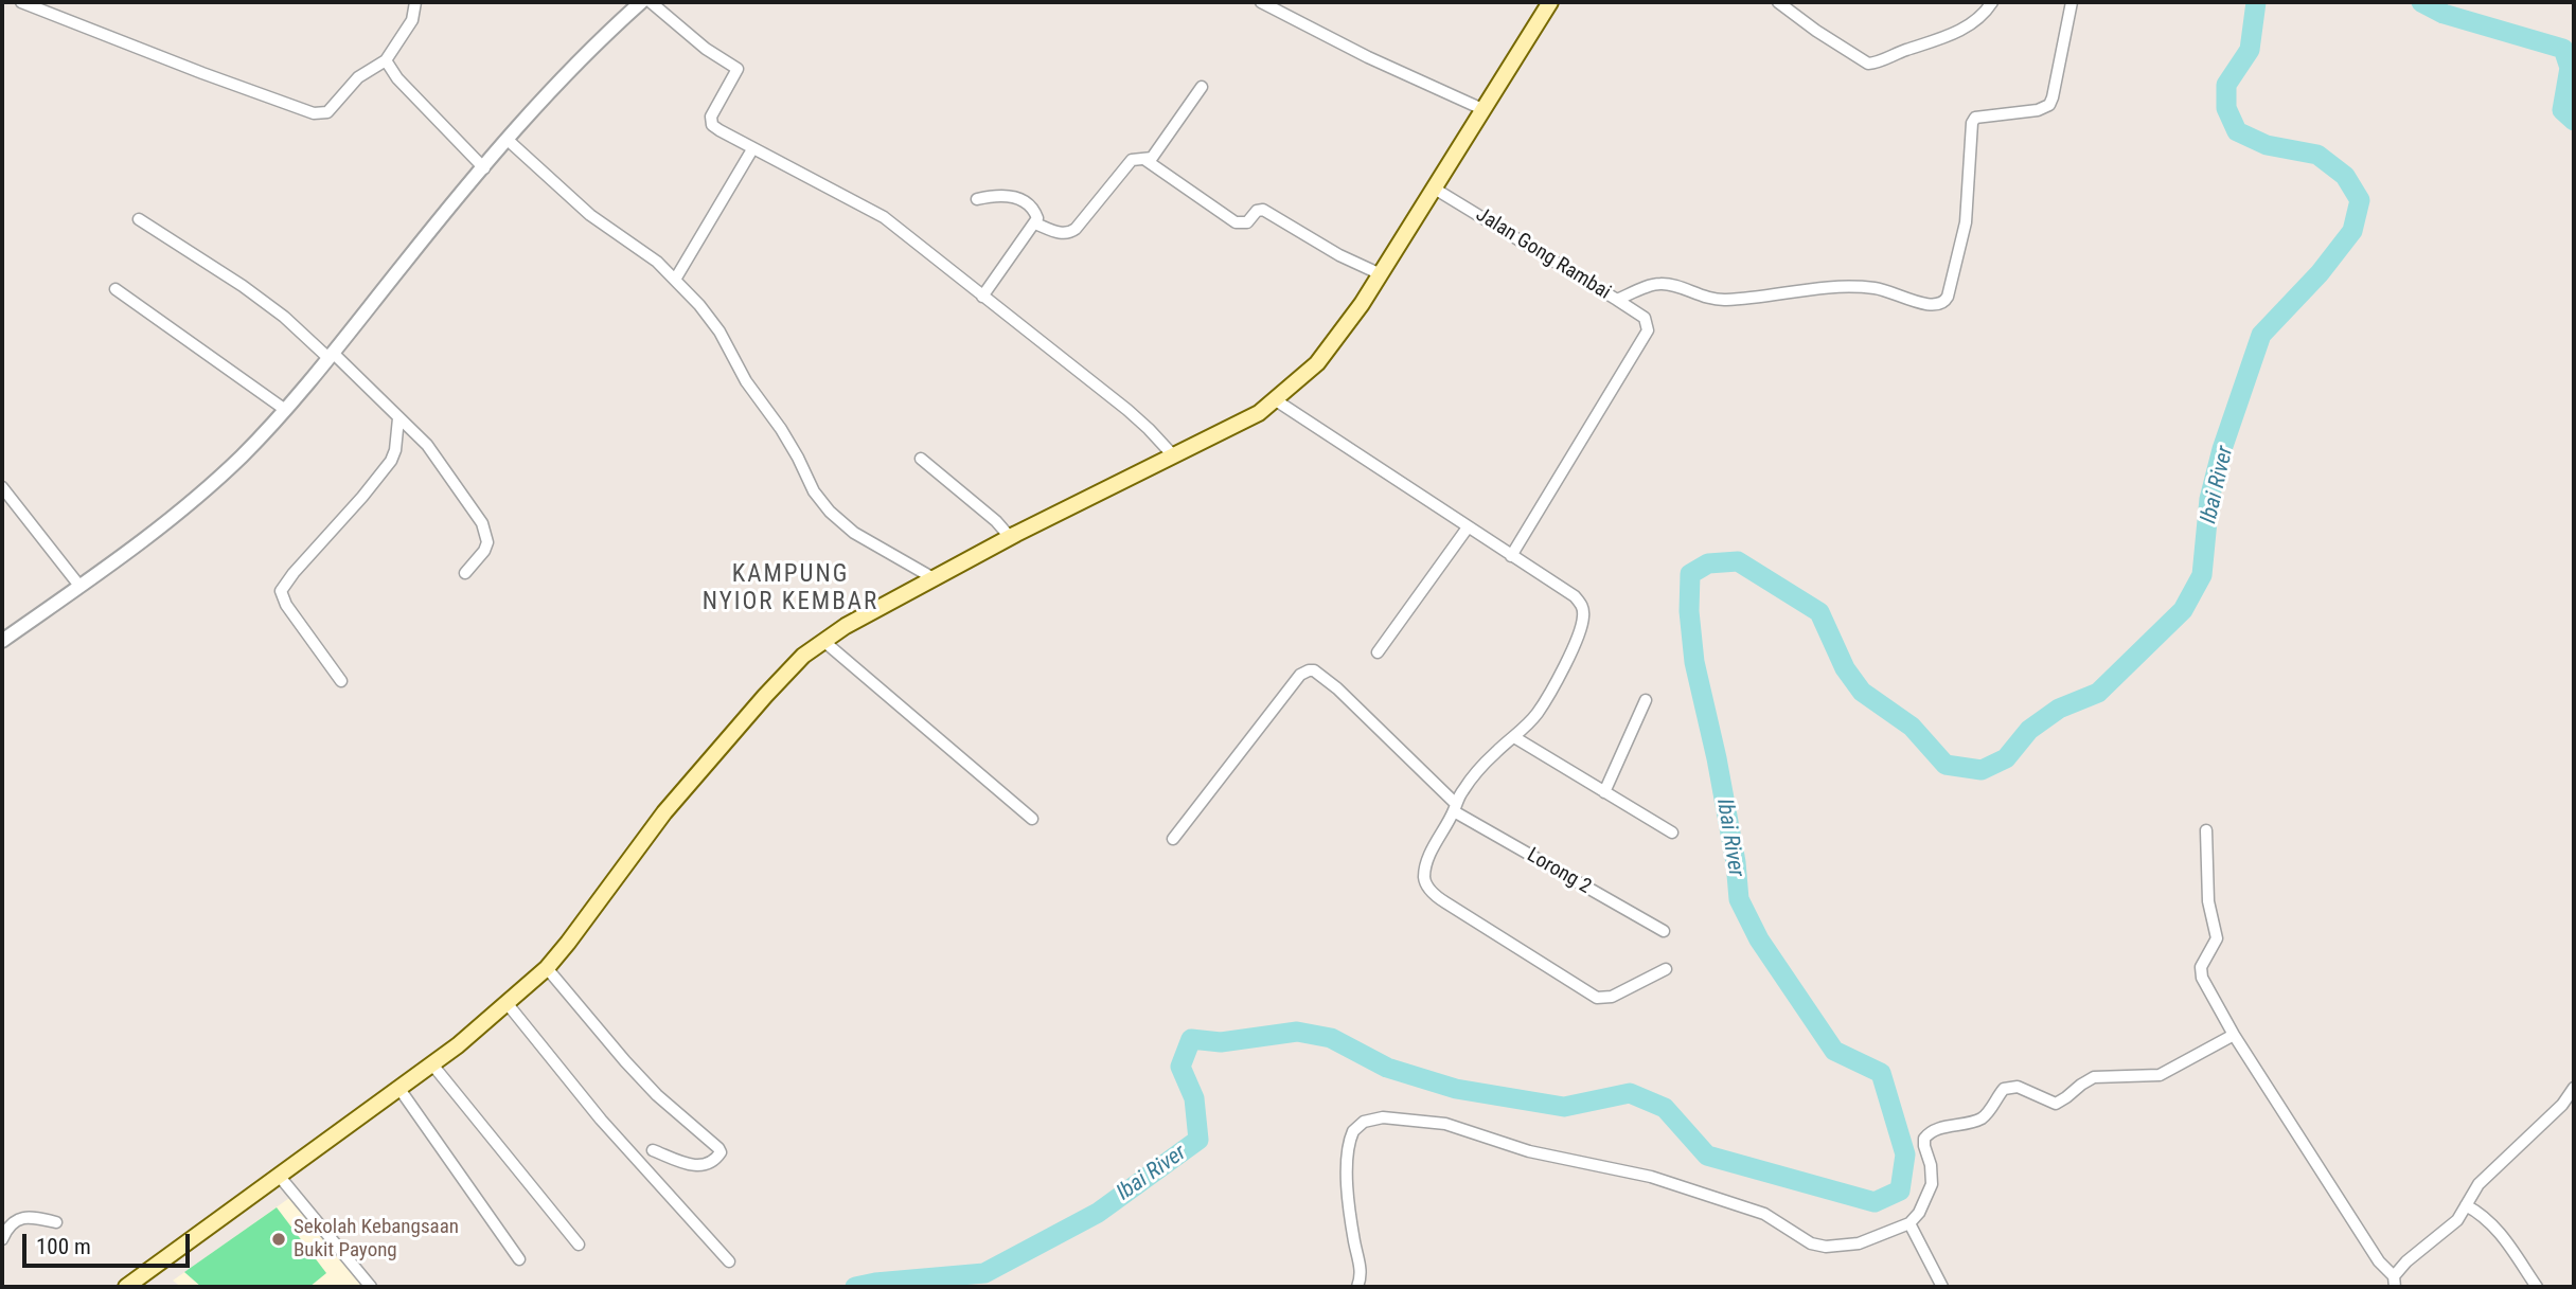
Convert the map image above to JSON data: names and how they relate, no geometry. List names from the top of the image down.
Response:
{
  "streets": {
    "street": ["Jalan Gong Rambai", "Lorong 2"]
  },
  "districts": ["KAMPUNG NYIOR KEMBAR"],
  "water": ["Ibai River"],
  "places": ["Sekolah Kebangsaan Bukit Payong"],
  "scale_bar": "100 m"
}
